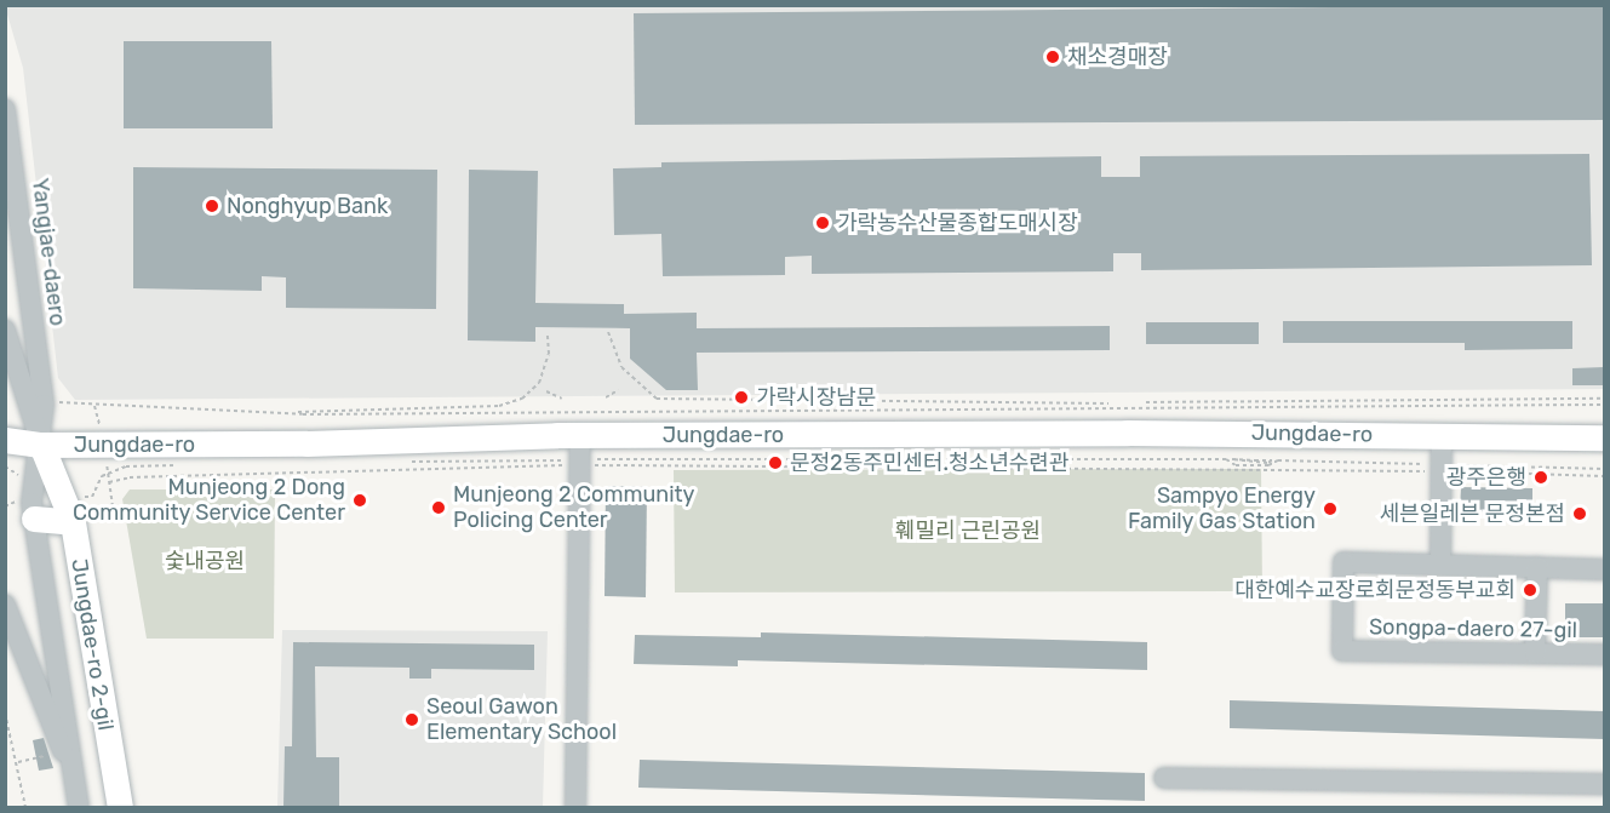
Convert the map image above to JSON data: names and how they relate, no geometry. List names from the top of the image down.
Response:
{
  "streets": {
    "main road": ["Jungdae-ro", "Jungdae-ro 2-gil"],
    "street": ["Yangjae-daero", "Songpa-daero 27-gil"]
  },
  "crossings": [
    ["Yangjae-daero", "Jungdae-ro"],
    ["Yangjae-daero", "Jungdae-ro 2-gil"],
    ["Jungdae-ro", "Jungdae-ro 2-gil"]
  ],
  "parks": ["훼밀리 근린공원", "숯내공원"],
  "places": [
    "채소경매장",
    "Nonghyup Bank",
    "가락농수산물종합도매시장",
    "가락시장남문",
    "문정2동주민센터.청소년수련관",
    "광주은행",
    "Munjeong 2 Dong Community Service Center",
    "Munjeong 2 Community Policing Center",
    "Sampyo Energy Family Gas Station",
    "세븐일레븐 문정본점",
    "대한예수교장로회문정동부교회",
    "Seoul Gawon Elementary School"
  ]
}
